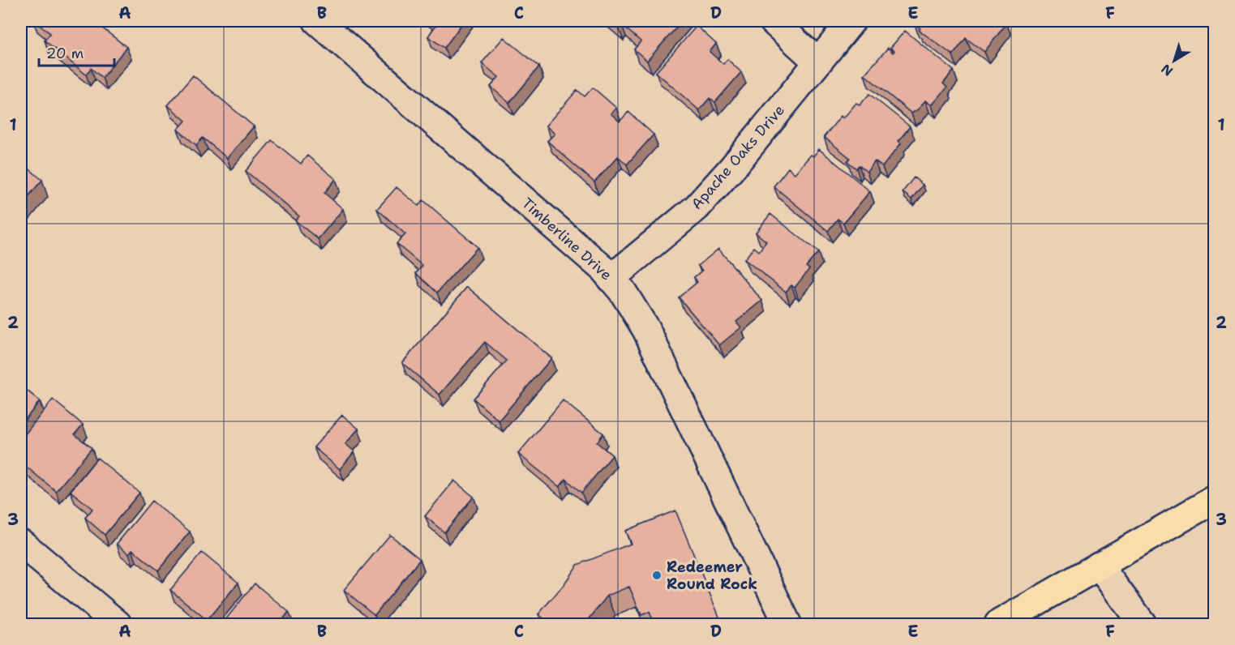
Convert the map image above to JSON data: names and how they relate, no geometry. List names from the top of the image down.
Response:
{
  "streets": {
    "street": ["Apache Oaks Drive", "Timberline Drive"]
  },
  "crossings": [
    ["Apache Oaks Drive", "Timberline Drive"]
  ],
  "places": ["Redeemer Round Rock"],
  "scale_bar": "20 m",
  "north": "bottom left",
  "grid": {
    "columns": [
      "A",
      "B",
      "C",
      "D",
      "E",
      "F"
    ],
    "rows": ["1", "2", "3"]
  }
}
